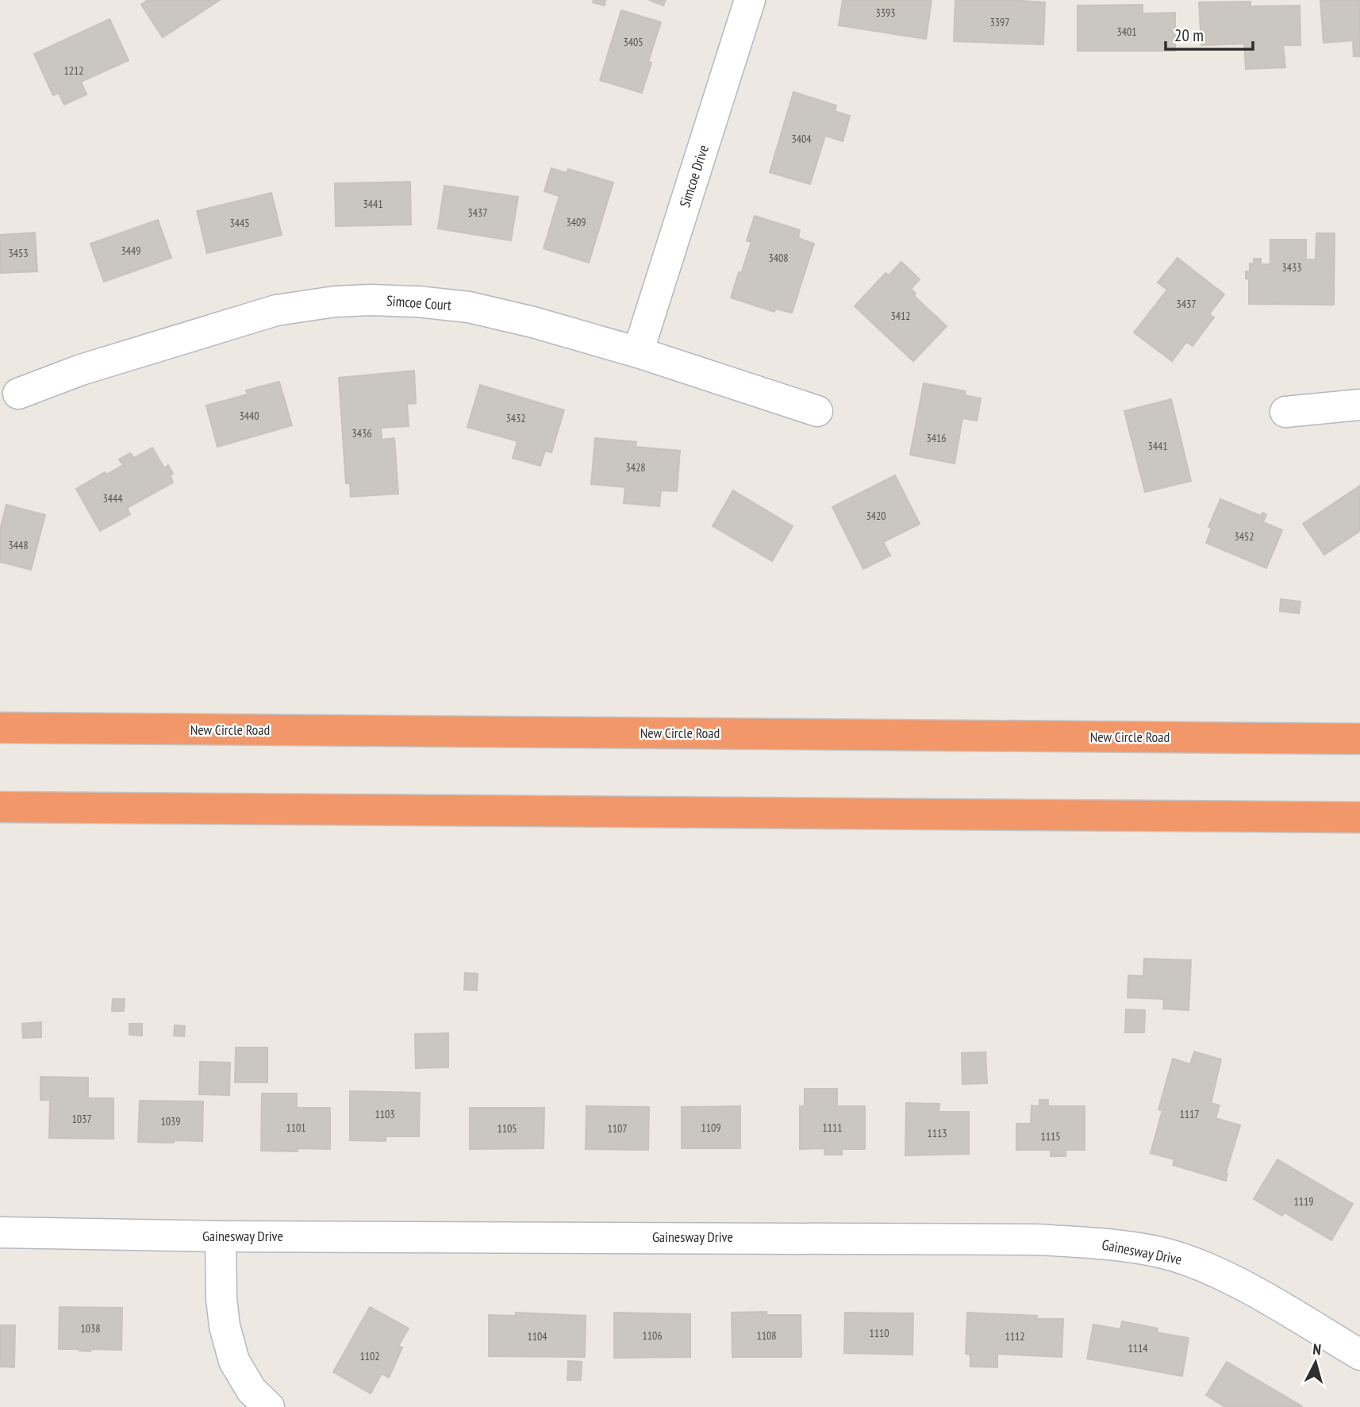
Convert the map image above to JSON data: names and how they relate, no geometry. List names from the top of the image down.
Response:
{
  "streets": {
    "highway": ["New Circle Road"],
    "street": ["Simcoe Drive", "Simcoe Court", "Gainesway Drive"]
  },
  "crossings": [
    ["Simcoe Drive", "Simcoe Court"]
  ],
  "house_numbers": [
    "3393",
    "3397",
    "3401",
    "3405",
    "1212",
    "3404",
    "3441",
    "3437",
    "3409",
    "3445",
    "3449",
    "3453",
    "3408",
    "3433",
    "3437",
    "3412",
    "3440",
    "3432",
    "3436",
    "3416",
    "3441",
    "3428",
    "3444",
    "3420",
    "3452",
    "3448",
    "1103",
    "1117",
    "1037",
    "1039",
    "1101",
    "1109",
    "1111",
    "1105",
    "1107",
    "1113",
    "1115",
    "1119",
    "1038",
    "1110",
    "1106",
    "1108",
    "1104",
    "1112",
    "1114",
    "1102"
  ],
  "scale_bar": "20 m",
  "north": "top"
}
